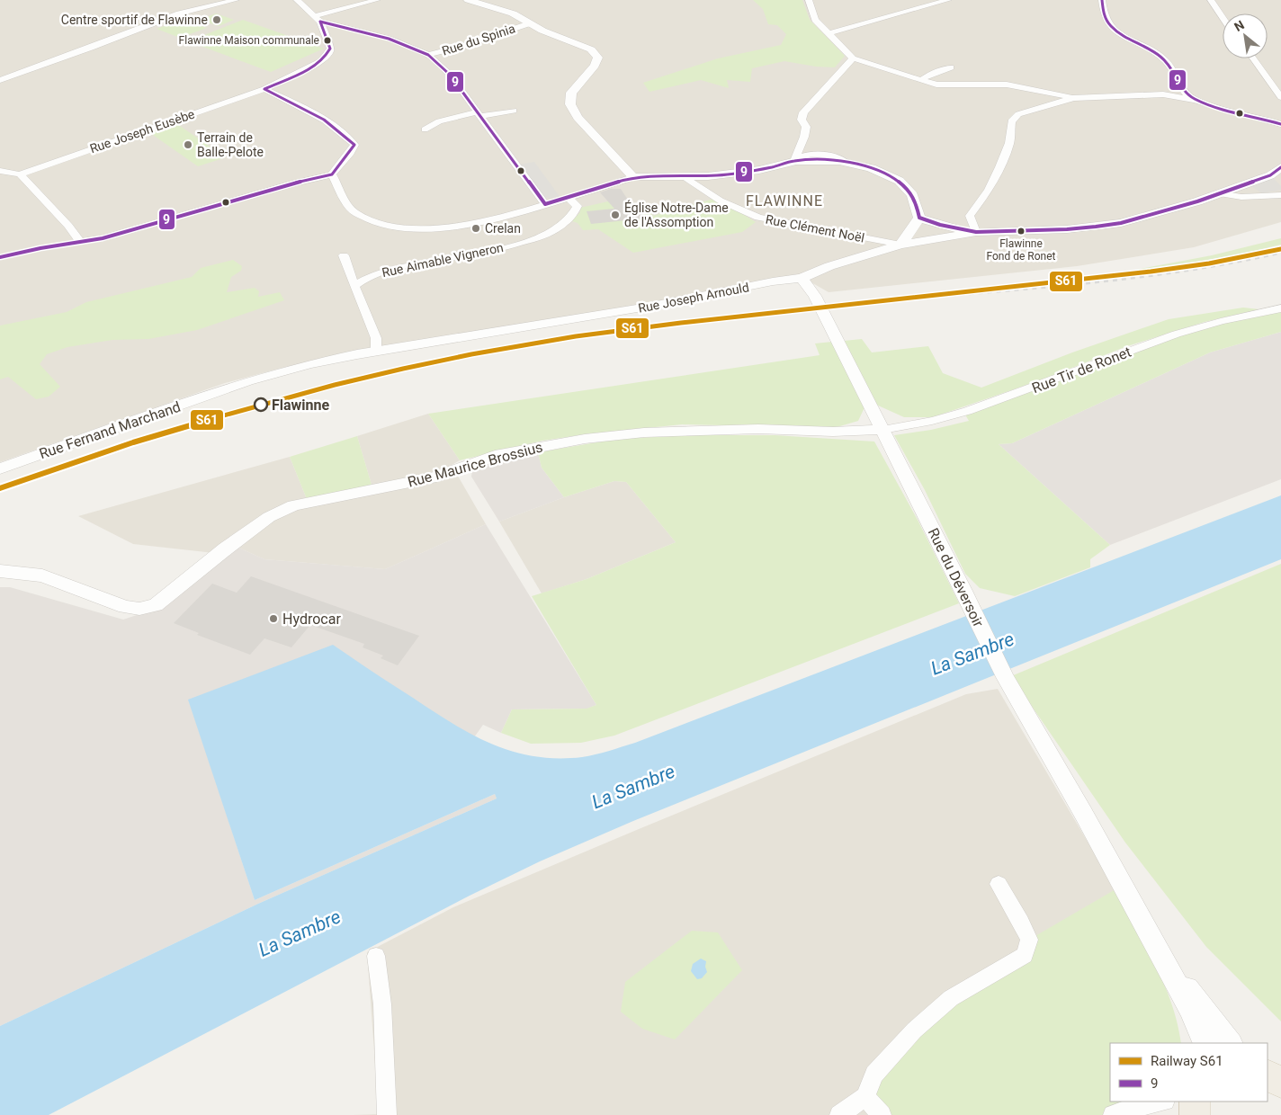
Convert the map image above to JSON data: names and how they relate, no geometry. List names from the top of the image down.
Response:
{
  "streets": {
    "street": [
      "Rue du Spinia",
      "Rue Joseph Eusèbe",
      "Rue Clément Noël",
      "Rue Aimable Vigneron",
      "Rue Joseph Arnould",
      "Rue Tir de Ronet",
      "Rue Fernand Marchand",
      "Rue Maurice Brossius",
      "Rue du Déversoir"
    ]
  },
  "crossings": [
    ["Rue Clément Noël", "Rue Joseph Arnould"],
    ["Rue Joseph Arnould", "Rue Fernand Marchand"],
    ["Rue Joseph Arnould", "Rue du Déversoir"],
    ["Rue Tir de Ronet", "Rue Maurice Brossius"],
    ["Rue Tir de Ronet", "Rue du Déversoir"],
    ["Rue Maurice Brossius", "Rue du Déversoir"]
  ],
  "districts": ["FLAWINNE"],
  "water": ["La Sambre"],
  "places": [
    "Centre sportif de Flawinne",
    "Flawinne Maison communale",
    "Terrain de Balle-Pelote",
    "Église Notre-Dame de l'Assomption",
    "Crelan",
    "Flawinne Fond de Ronet",
    "Flawinne",
    "Hydrocar"
  ],
  "lines": ["transit line 9", "rail line S61"],
  "legend": ["Railway S61", "9"],
  "north": "top left"
}
